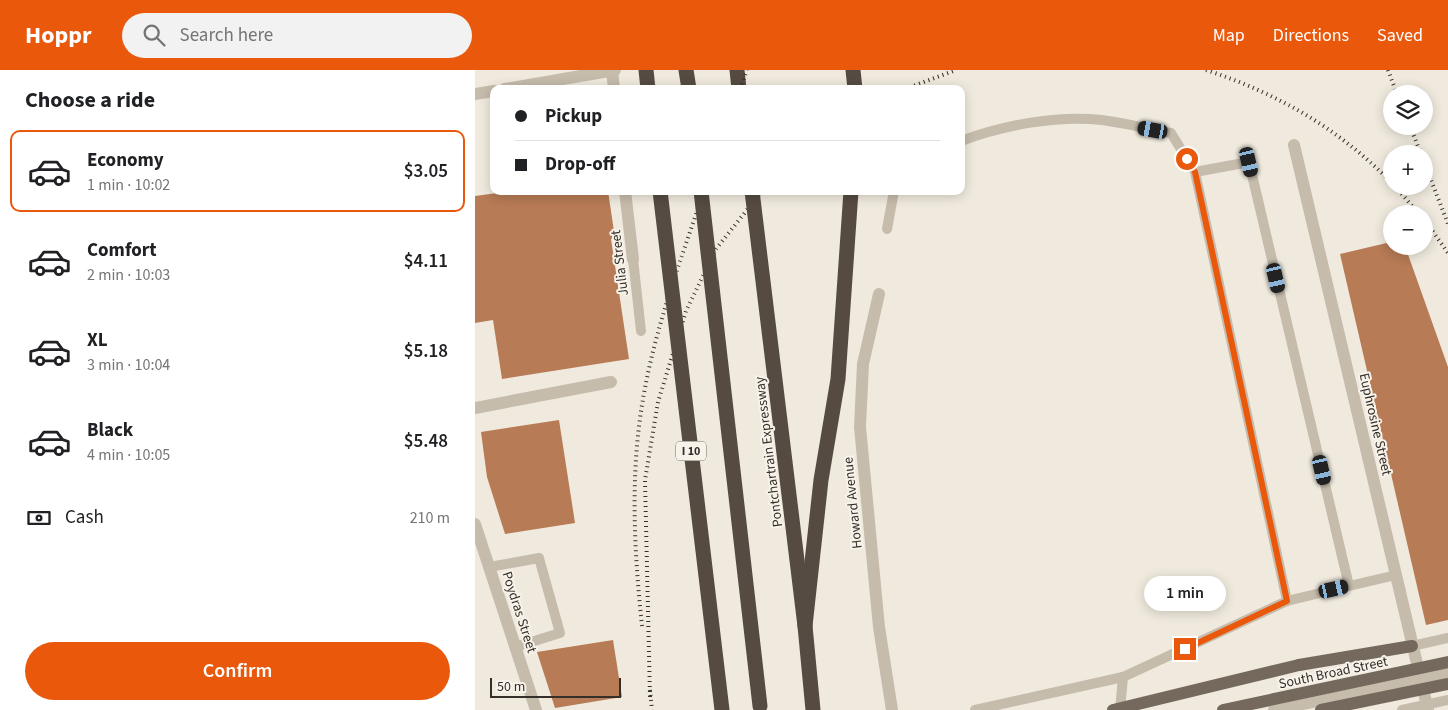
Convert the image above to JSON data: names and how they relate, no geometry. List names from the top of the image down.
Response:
{
  "streets": {
    "highway": ["I 10", "Pontchartrain Expressway"],
    "main road": ["South Broad Street"],
    "street": [
      "Julia Street",
      "Euphrosine Street",
      "Howard Avenue",
      "Poydras Street"
    ]
  },
  "scale_bar": "50 m",
  "page": {
    "header": "Hoppr",
    "search": "Search here",
    "nav": ["Map", "Directions", "Saved"],
    "heading": "Choose a ride",
    "map_buttons": ["+", "−"],
    "banner": ["Pickup", "Drop-off"],
    "list": [
      {
        "name": "Economy",
        "note": "1 min · 10:02",
        "value": "$3.05"
      },
      {
        "name": "Comfort",
        "note": "2 min · 10:03",
        "value": "$4.11"
      },
      {
        "name": "XL",
        "note": "3 min · 10:04",
        "value": "$5.18"
      },
      {
        "name": "Black",
        "note": "4 min · 10:05",
        "value": "$5.48"
      }
    ],
    "pay": ["Cash", "210 m"],
    "bubble": "1 min",
    "buttons": "Confirm",
    "scale": "50 m"
  }
}
